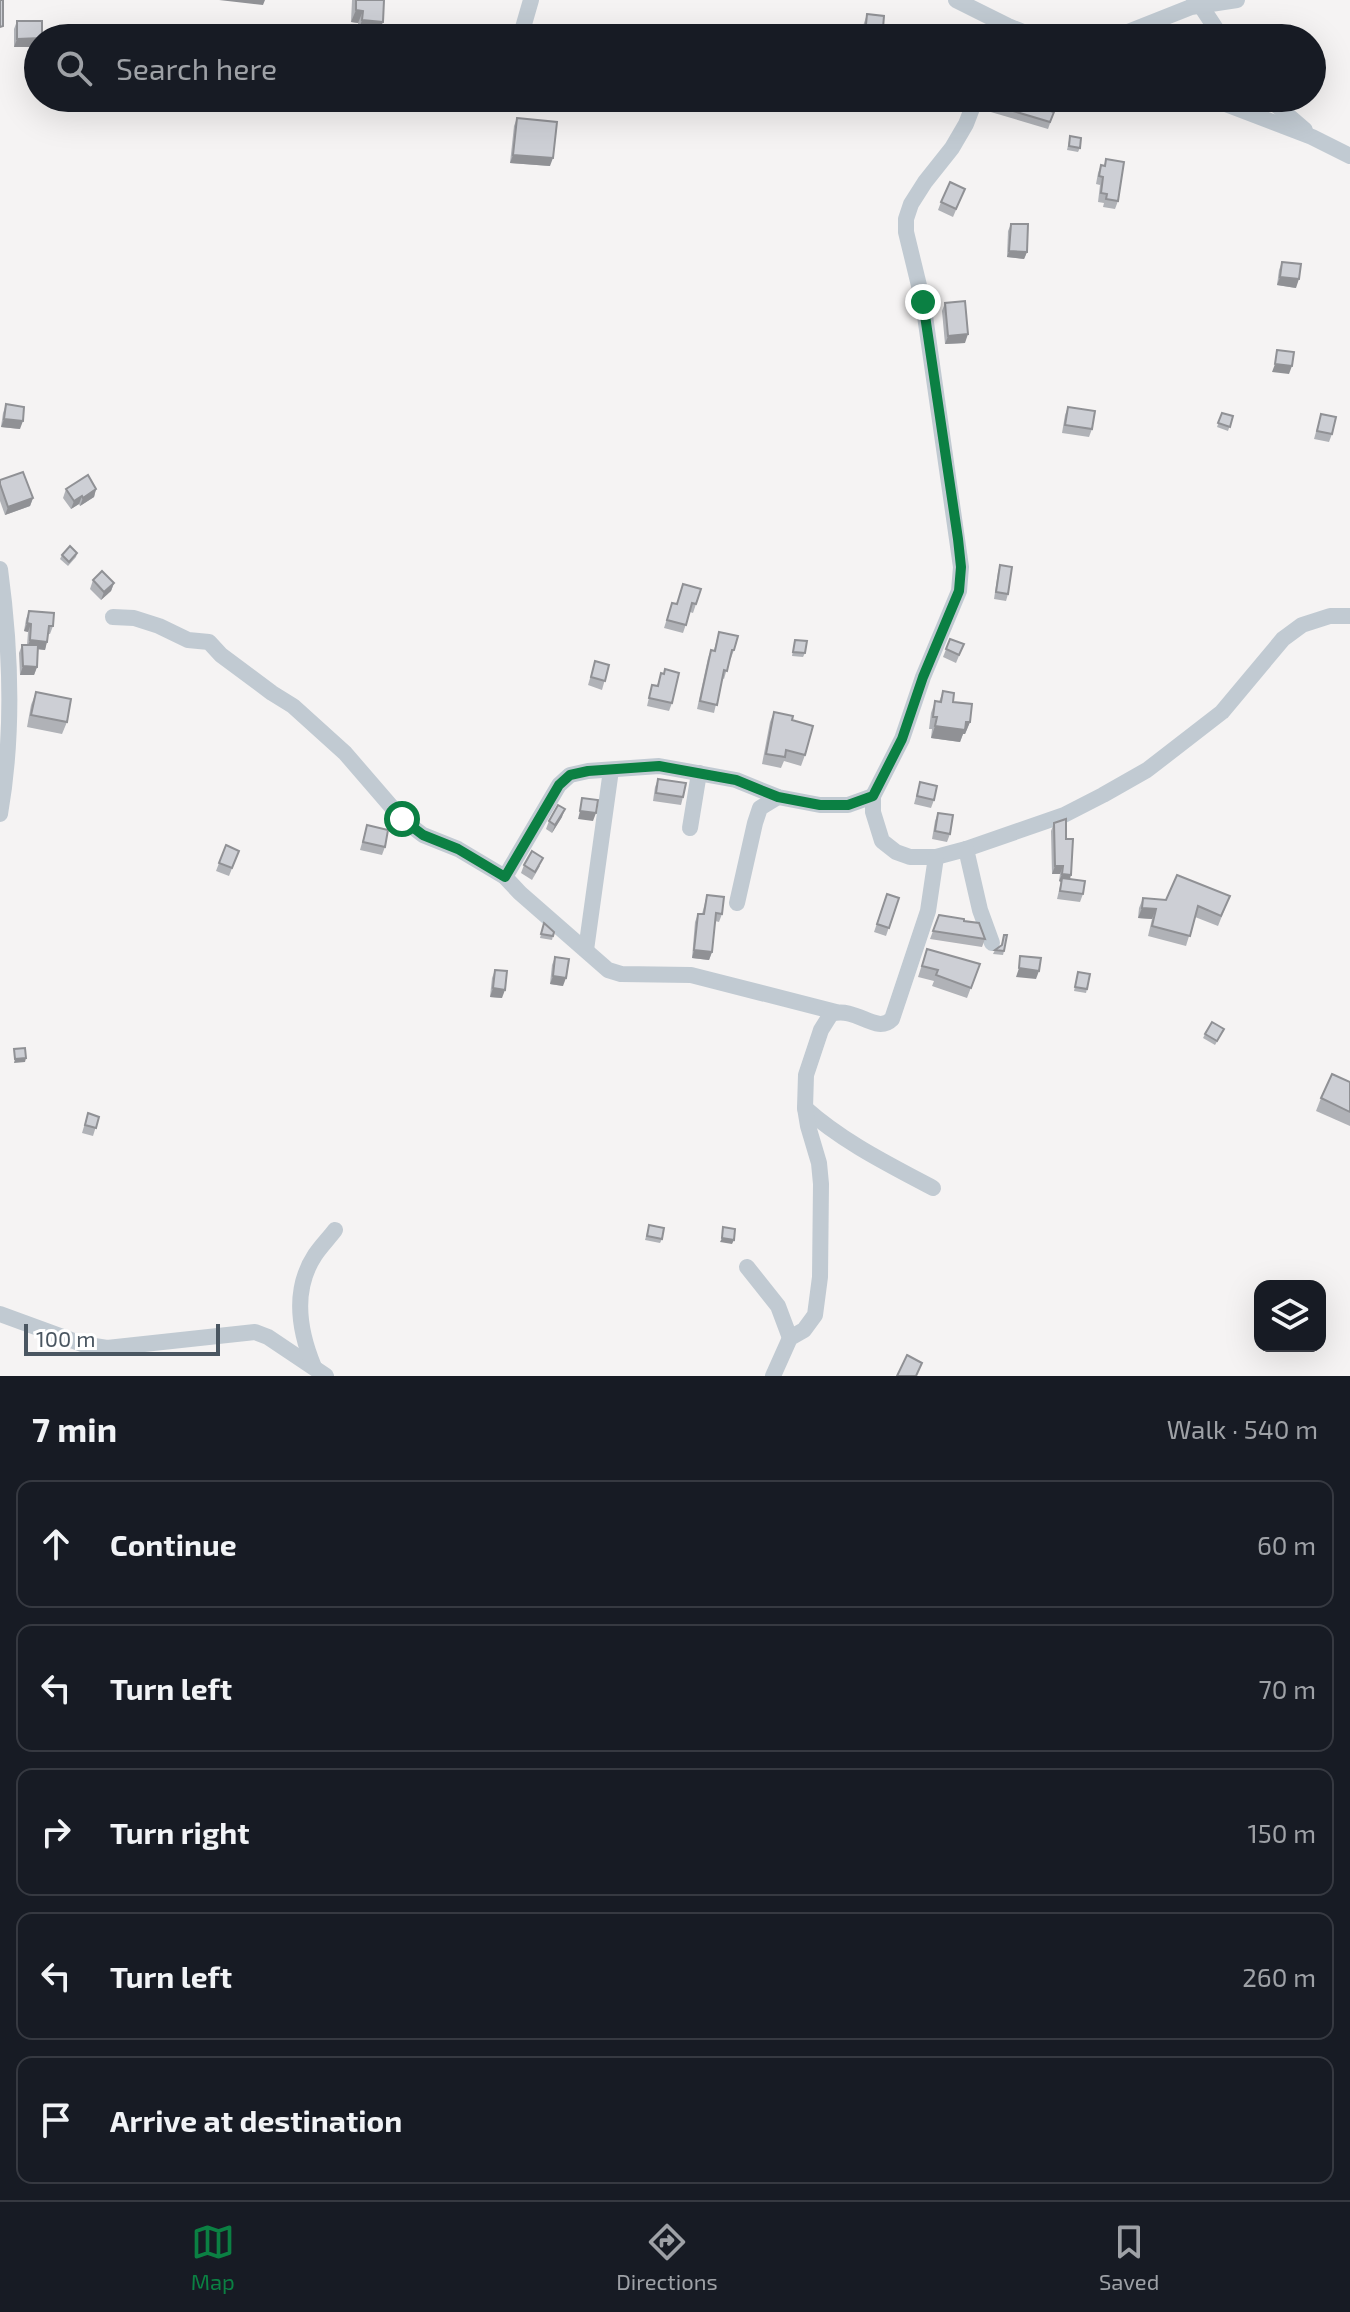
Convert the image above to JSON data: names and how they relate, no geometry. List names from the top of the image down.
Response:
{
  "scale_bar": "100 m",
  "page": {
    "search": "Search here",
    "scale": "100 m",
    "heading": ["7 min", "Walk · 540 m"],
    "list": [
      ["Continue", "60 m"],
      ["Turn left", "70 m"],
      ["Turn right", "150 m"],
      ["Turn left", "260 m"],
      "Arrive at destination"
    ],
    "nav": ["Map", "Directions", "Saved"]
  }
}
